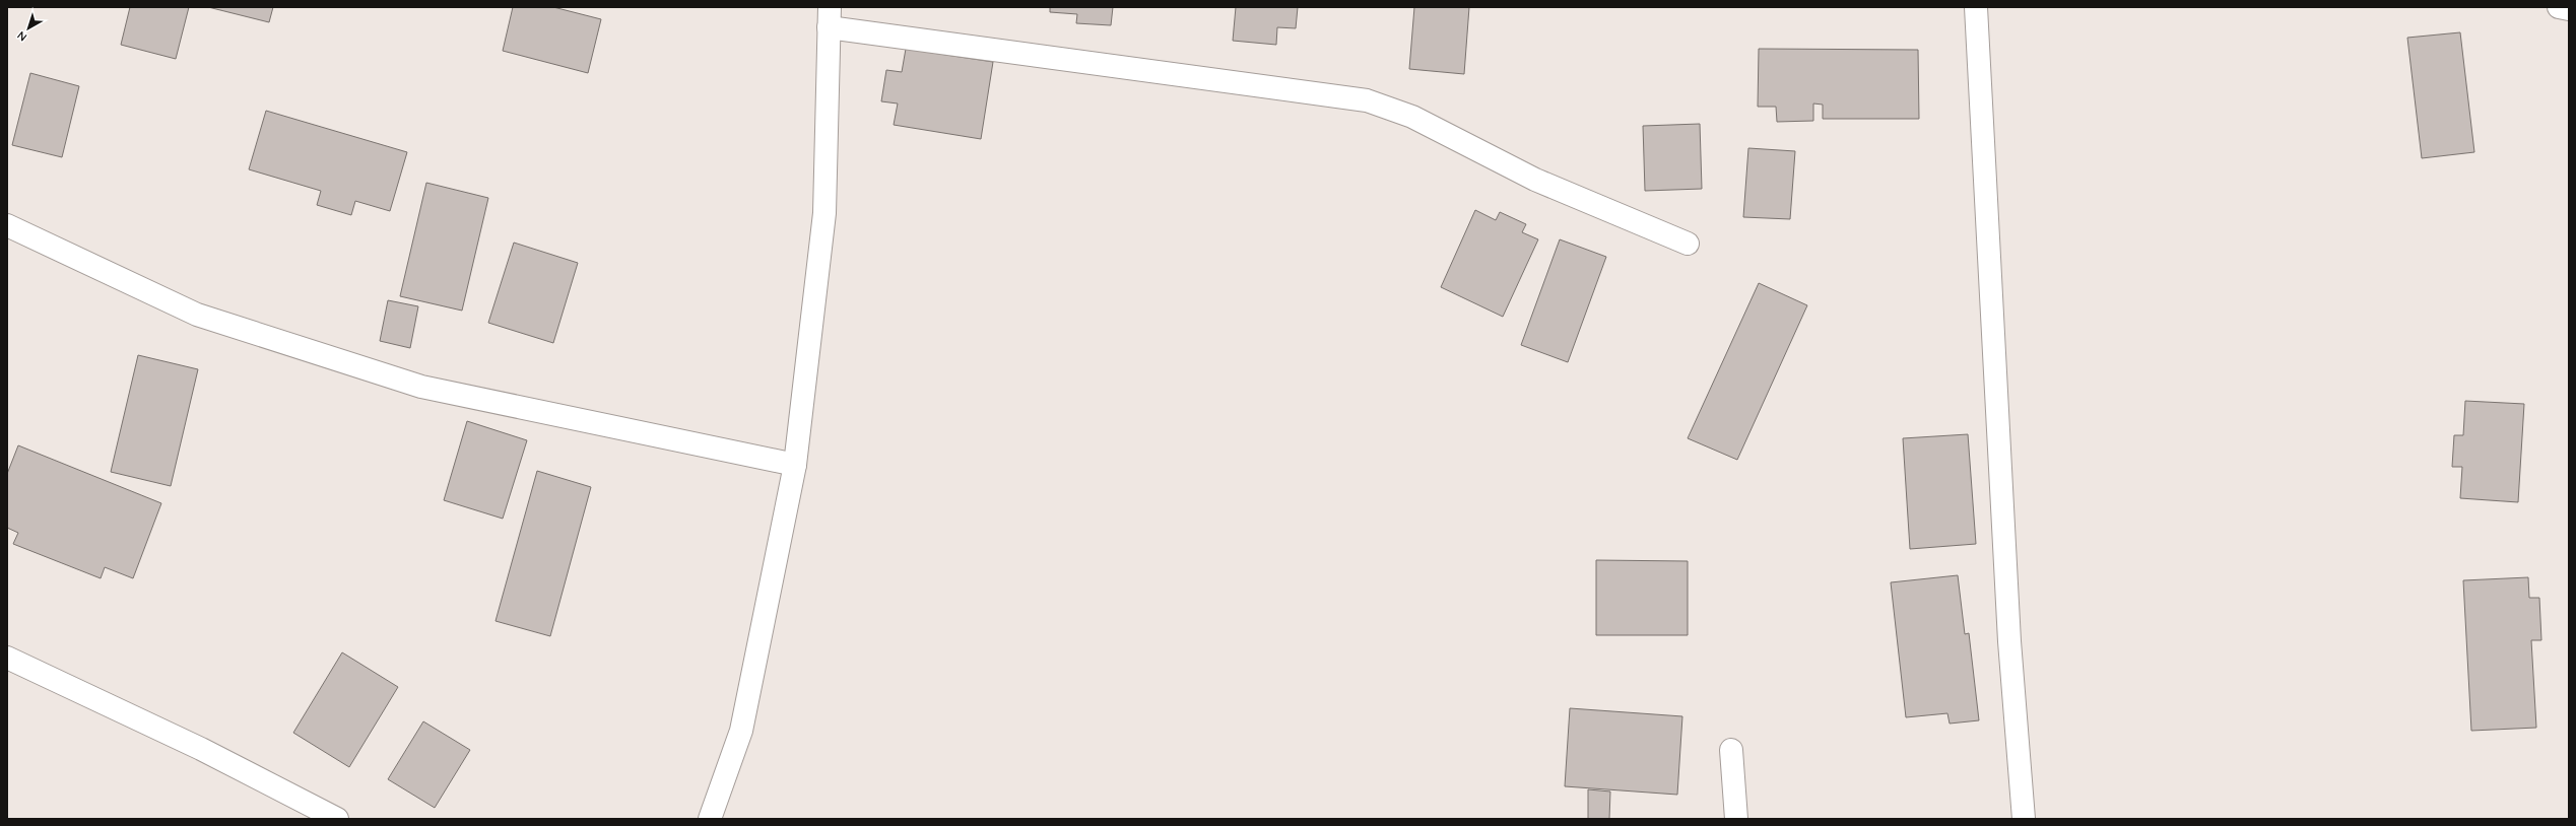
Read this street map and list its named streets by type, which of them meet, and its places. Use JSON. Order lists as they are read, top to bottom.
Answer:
{
  "north": "bottom left"
}
